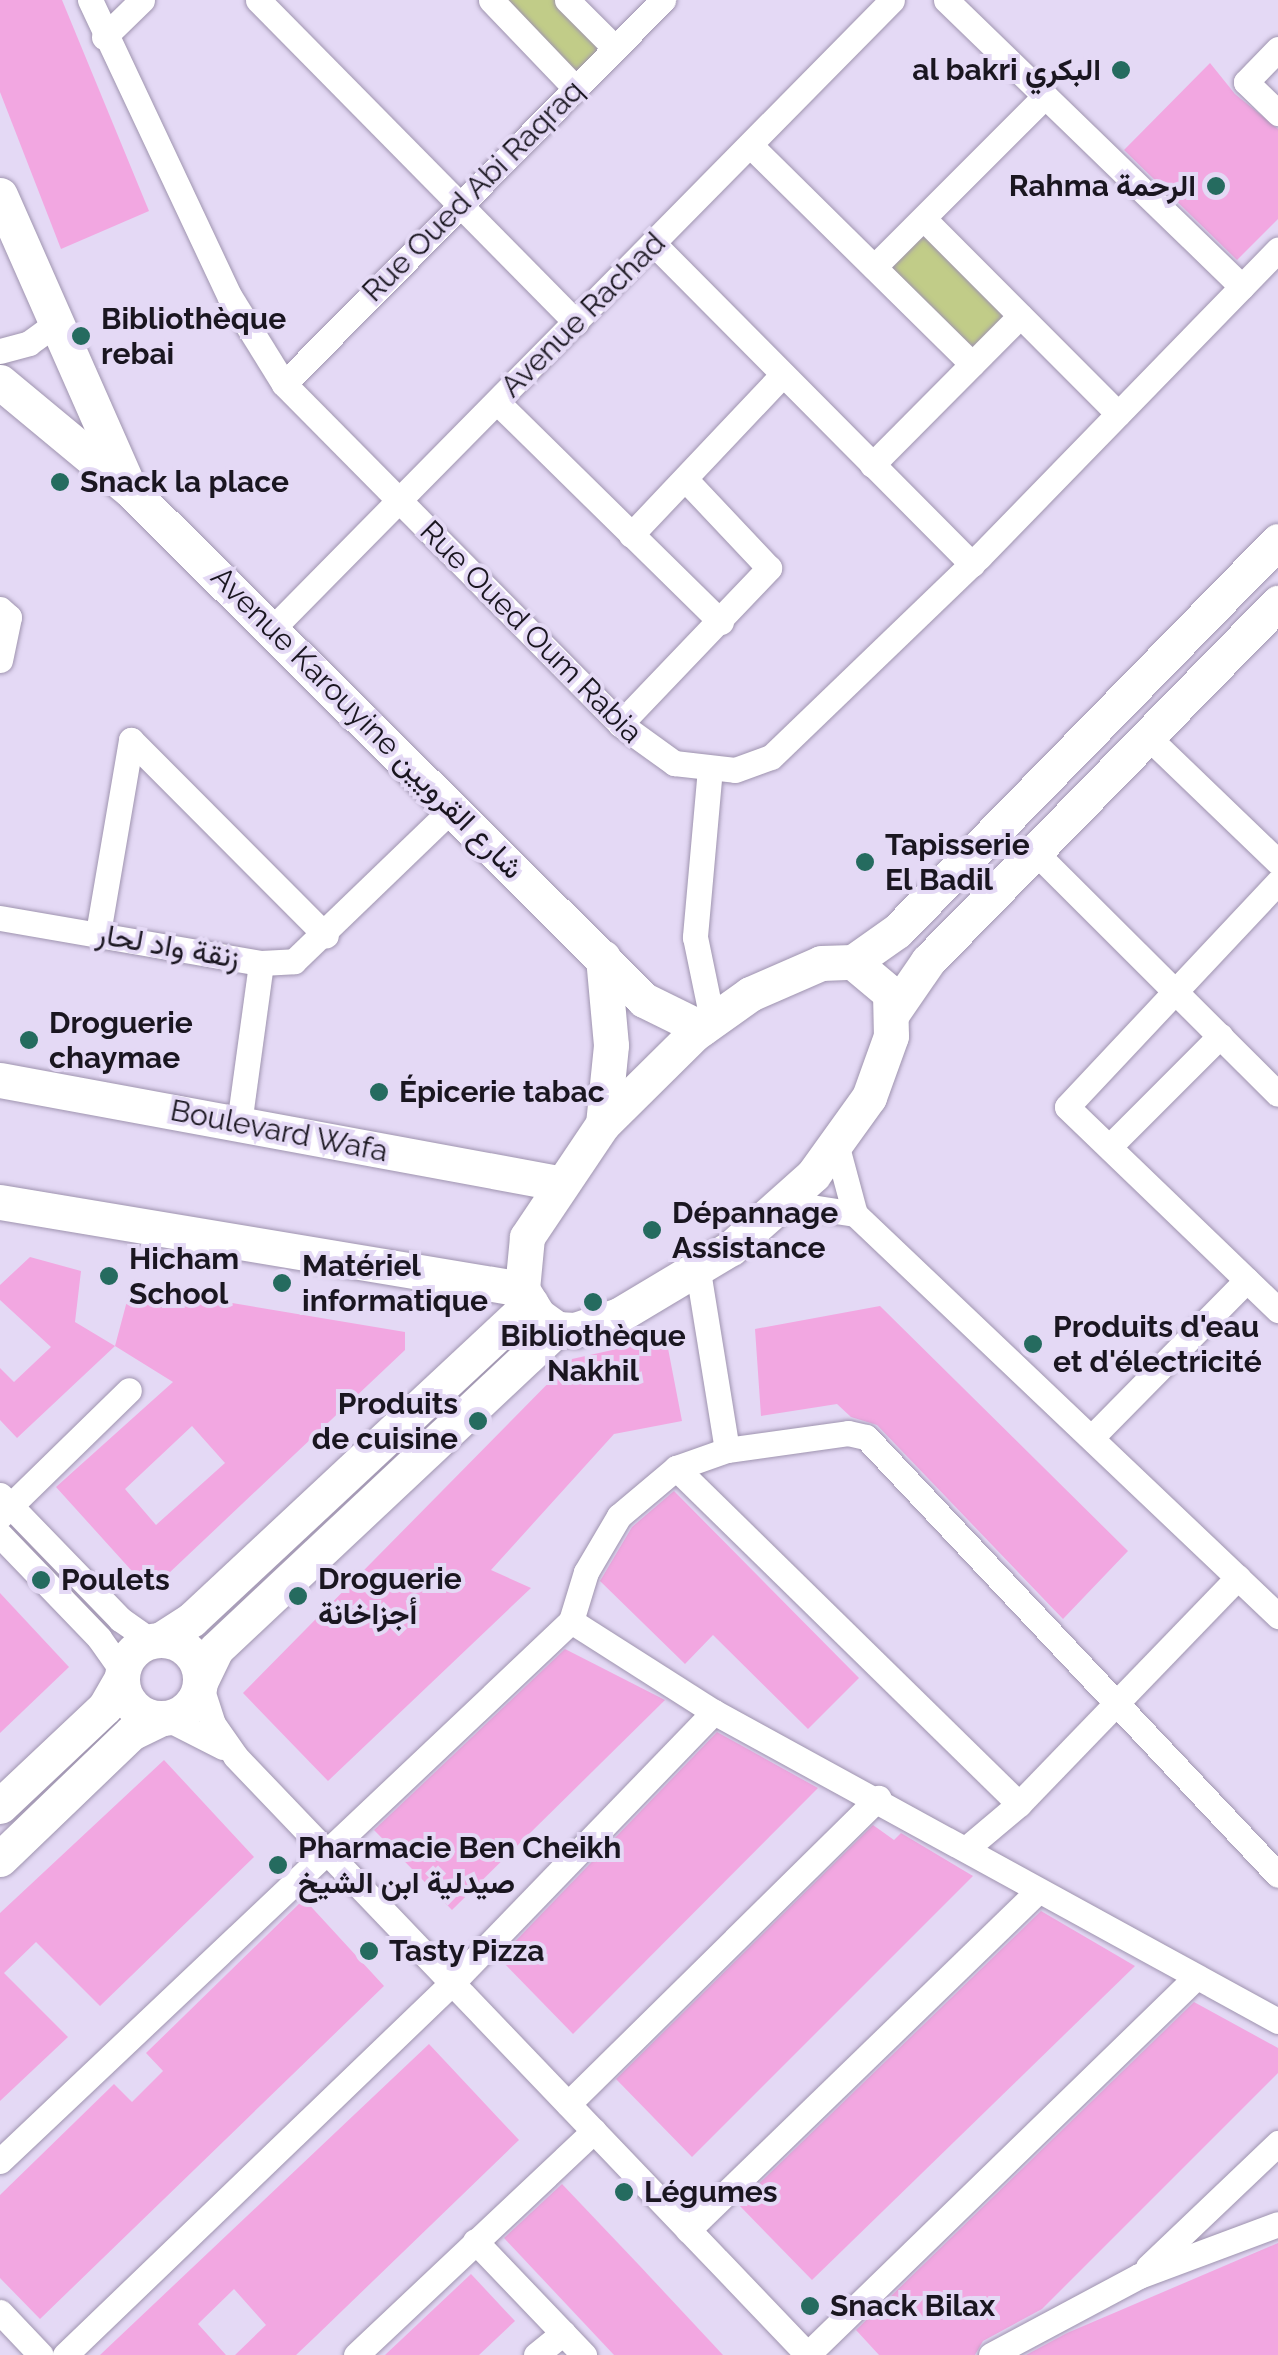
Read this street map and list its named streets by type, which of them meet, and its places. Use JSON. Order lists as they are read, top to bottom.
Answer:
{
  "streets": {
    "street": [
      "Rue Oued Abi Raqraq",
      "Avenue Rachad",
      "Rue Oued Oum Rabia",
      "Avenue Karouyine شارع القرويين",
      "زنقة واد لحار",
      "Boulevard Wafa"
    ]
  },
  "crossings": [
    ["Rue Oued Abi Raqraq", "Rue Oued Oum Rabia"],
    ["Avenue Rachad", "Rue Oued Oum Rabia"],
    ["Avenue Rachad", "Avenue Karouyine شارع القرويين"],
    ["Avenue Karouyine شارع القرويين", "زنقة واد لحار"]
  ],
  "places": [
    "al bakri البكري",
    "Rahma الرحمة",
    "Bibliothèque rebai",
    "Snack la place",
    "Tapisserie El Badil",
    "Droguerie chaymae",
    "Épicerie tabac",
    "Dépannage Assistance",
    "Hicham School",
    "Matériel informatique",
    "Bibliothèque Nakhil",
    "Produits d'eau et d'électricité",
    "Produits de cuisine",
    "Poulets",
    "Droguerie أجزاخانة",
    "Pharmacie Ben Cheikh صيدلية ابن الشيخ",
    "Tasty Pizza",
    "Légumes",
    "Snack Bilax"
  ]
}
